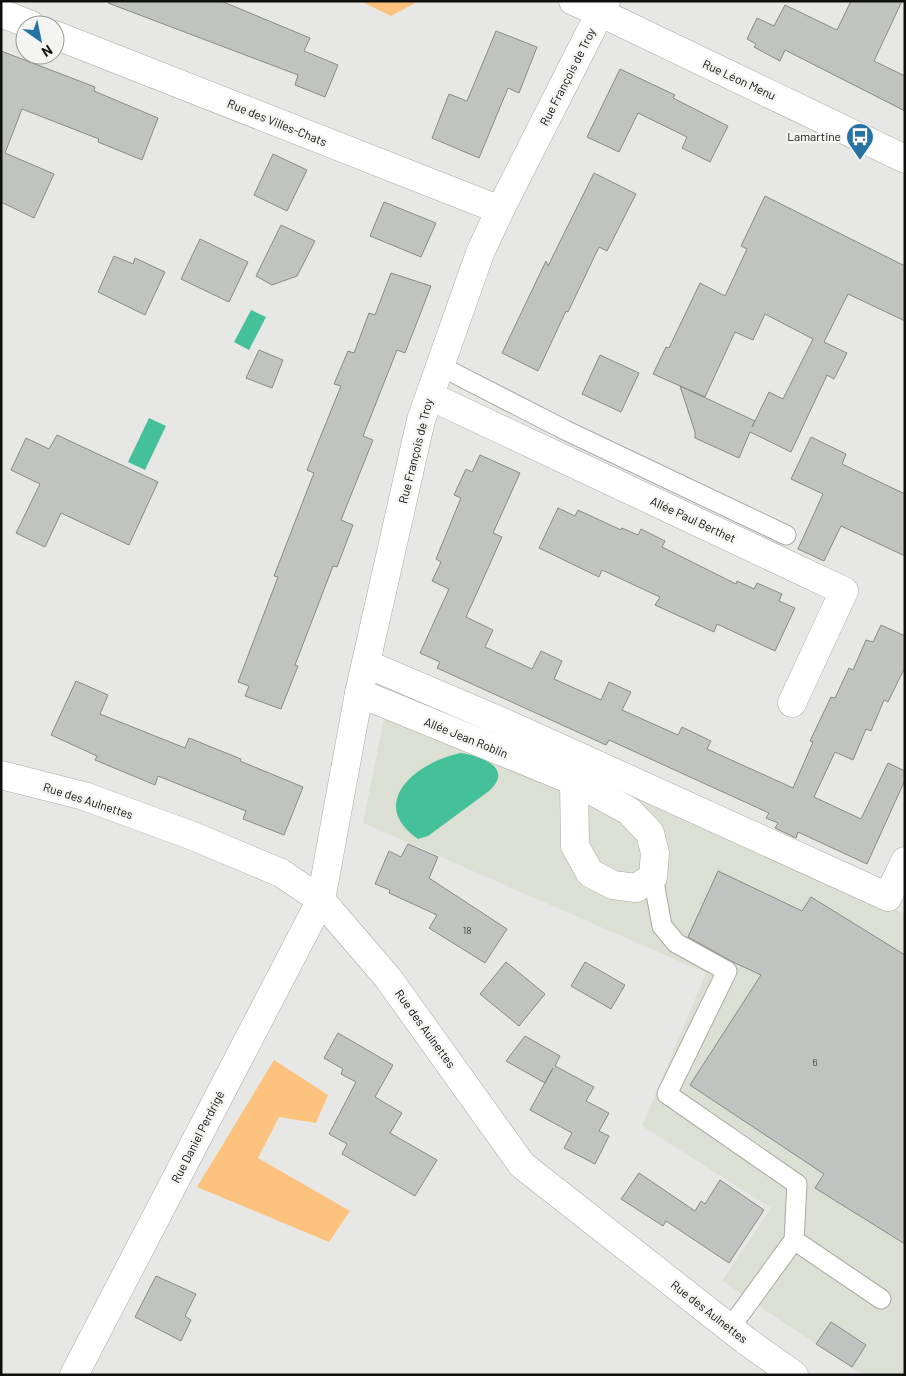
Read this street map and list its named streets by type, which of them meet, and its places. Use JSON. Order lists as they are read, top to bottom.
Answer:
{
  "streets": {
    "street": [
      "Rue François de Troy",
      "Rue Léon Menu",
      "Rue des Villes-Chats",
      "Allée Paul Berthet",
      "Allée Jean Roblin",
      "Rue des Aulnettes",
      "Rue Daniel Perdrigé"
    ]
  },
  "crossings": [
    ["Rue François de Troy", "Rue Léon Menu"],
    ["Rue François de Troy", "Rue des Villes-Chats"],
    ["Rue François de Troy", "Allée Paul Berthet"],
    ["Rue François de Troy", "Allée Jean Roblin"],
    ["Rue François de Troy", "Rue des Aulnettes"],
    ["Rue François de Troy", "Rue Daniel Perdrigé"],
    ["Rue des Aulnettes", "Rue Daniel Perdrigé"]
  ],
  "places": {
    "bus stop": ["Lamartine"]
  },
  "house_numbers": ["18", "6"],
  "north": "bottom right"
}
